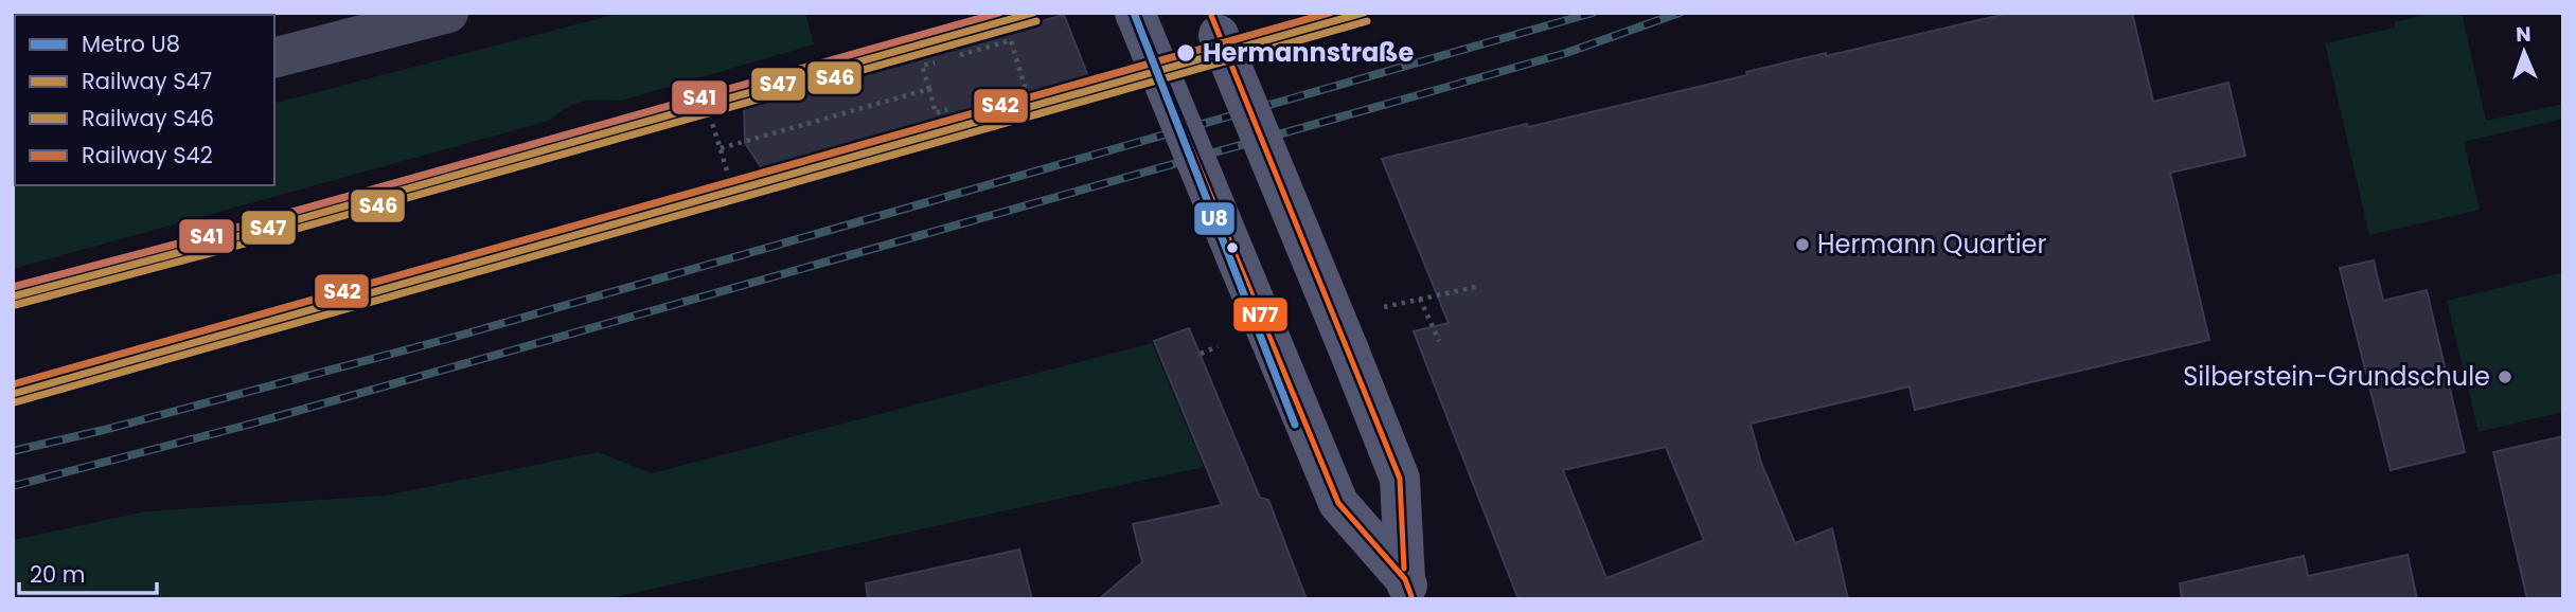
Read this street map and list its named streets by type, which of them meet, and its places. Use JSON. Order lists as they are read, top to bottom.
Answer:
{
  "places": ["Hermannstraße", "Hermann Quartier", "Silberstein-Grundschule"],
  "lines": [
    "metro line U8",
    "rail line S47",
    "rail line S42",
    "transit line S41",
    "transit line N77",
    "rail line S46"
  ],
  "legend": [
    "Metro U8",
    "Railway S47",
    "Railway S46",
    "Railway S42"
  ],
  "scale_bar": "20 m",
  "north": "top"
}
